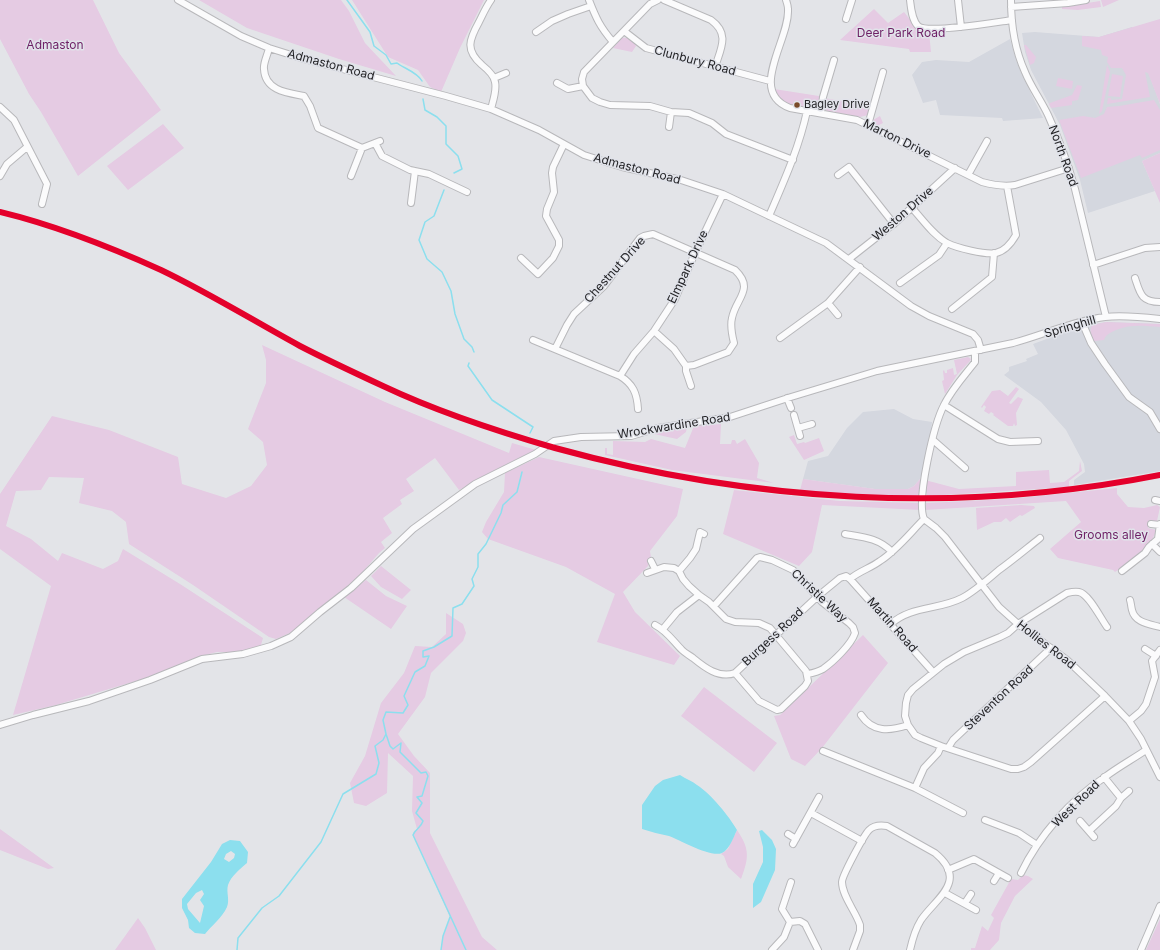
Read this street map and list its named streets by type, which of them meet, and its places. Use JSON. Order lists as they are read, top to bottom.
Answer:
{
  "streets": {
    "street": [
      "Clunbury Road",
      "Admaston Road",
      "Marton Drive",
      "North Road",
      "Weston Drive",
      "Elmpark Drive",
      "Chestnut Drive",
      "Springhill",
      "Wrockwardine Road",
      "Christie Way",
      "Martin Road",
      "Burgess Road",
      "Hollies Road",
      "Steventon Road",
      "West Road"
    ]
  },
  "crossings": [
    ["Clunbury Road", "Marton Drive"],
    ["Admaston Road", "Weston Drive"],
    ["Admaston Road", "Elmpark Drive"],
    ["Admaston Road", "Springhill"],
    ["Admaston Road", "Wrockwardine Road"],
    ["Marton Drive", "North Road"],
    ["Marton Drive", "Weston Drive"],
    ["North Road", "Springhill"],
    ["Elmpark Drive", "Chestnut Drive"],
    ["Springhill", "Wrockwardine Road"],
    ["Christie Way", "Burgess Road"],
    ["Martin Road", "Burgess Road"],
    ["Hollies Road", "Steventon Road"],
    ["Hollies Road", "West Road"]
  ],
  "parks": ["Deer Park Road", "Admaston", "Grooms alley"],
  "places": ["Bagley Drive"]
}
